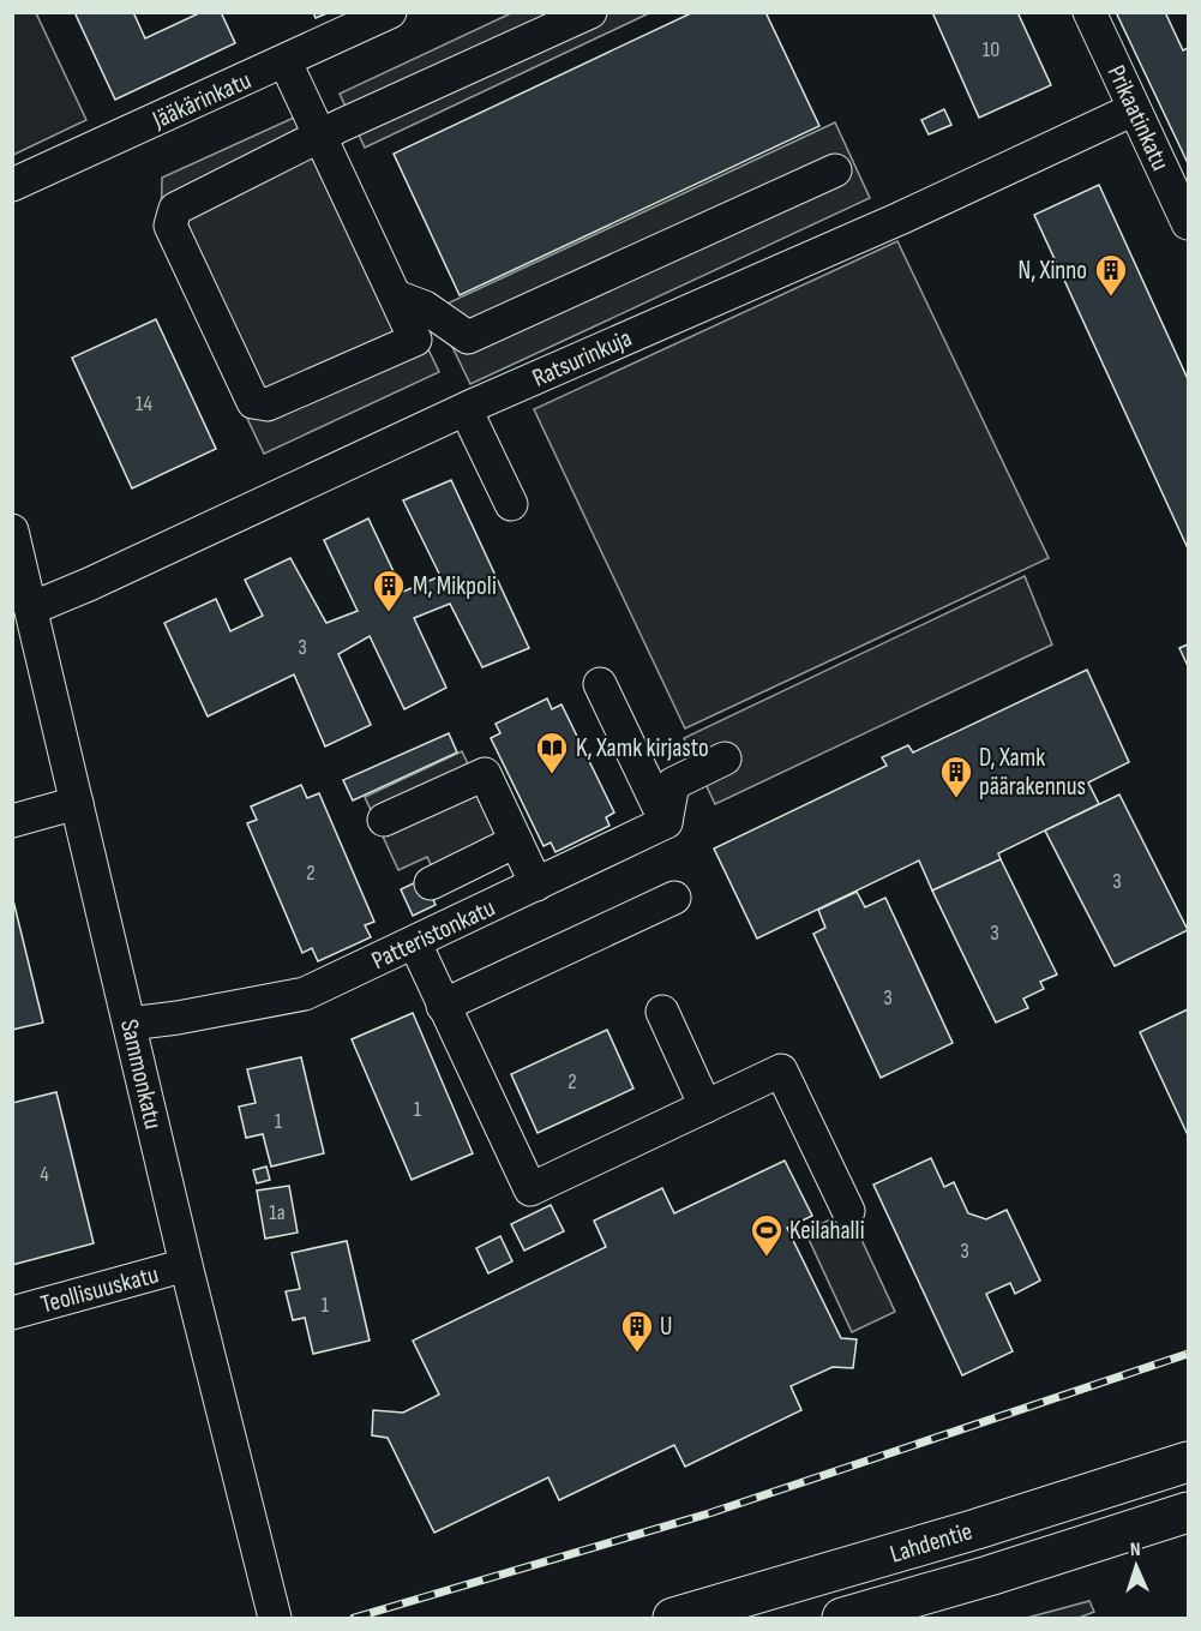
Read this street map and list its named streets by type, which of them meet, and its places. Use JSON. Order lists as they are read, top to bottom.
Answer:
{
  "streets": {
    "highway": ["Lahdentie"],
    "street": [
      "Jääkärinkatu",
      "Prikaatinkatu",
      "Ratsurinkuja",
      "Patteristonkatu",
      "Sammonkatu",
      "Teollisuuskatu"
    ]
  },
  "crossings": [
    ["Prikaatinkatu", "Ratsurinkuja"],
    ["Ratsurinkuja", "Sammonkatu"],
    ["Patteristonkatu", "Sammonkatu"],
    ["Sammonkatu", "Teollisuuskatu"]
  ],
  "places": {
    "building": [
      "N, Xinno",
      "M, Mikpoli",
      "D, Xamk päärakennus",
      "U"
    ],
    "library": ["K, Xamk kirjasto"],
    "sports": ["Keilahalli"]
  },
  "house_numbers": [
    "10",
    "14",
    "3",
    "2",
    "3",
    "3",
    "3",
    "2",
    "1",
    "1",
    "4",
    "1a",
    "3",
    "1"
  ],
  "north": "top"
}
